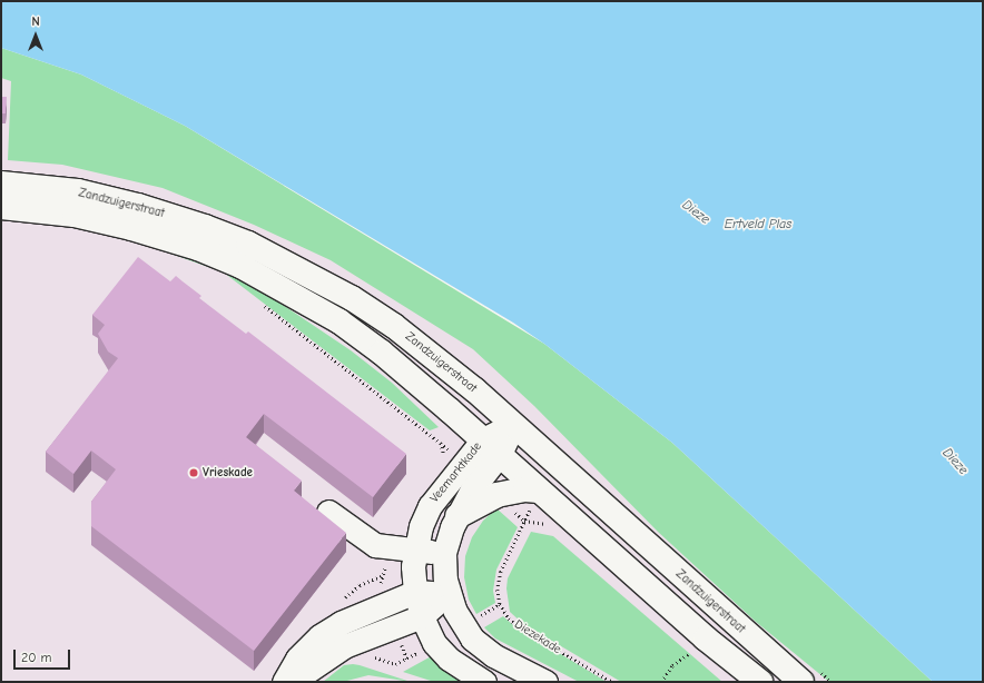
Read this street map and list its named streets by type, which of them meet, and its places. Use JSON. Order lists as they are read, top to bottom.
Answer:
{
  "streets": {
    "main road": ["Zandzuigerstraat"],
    "street": ["Veemarktkade"],
    "path": ["Diezekade"]
  },
  "crossings": [
    ["Zandzuigerstraat", "Veemarktkade"]
  ],
  "water": ["Dieze", "Ertveld Plas"],
  "places": ["Vrieskade"],
  "scale_bar": "20 m",
  "north": "top"
}
